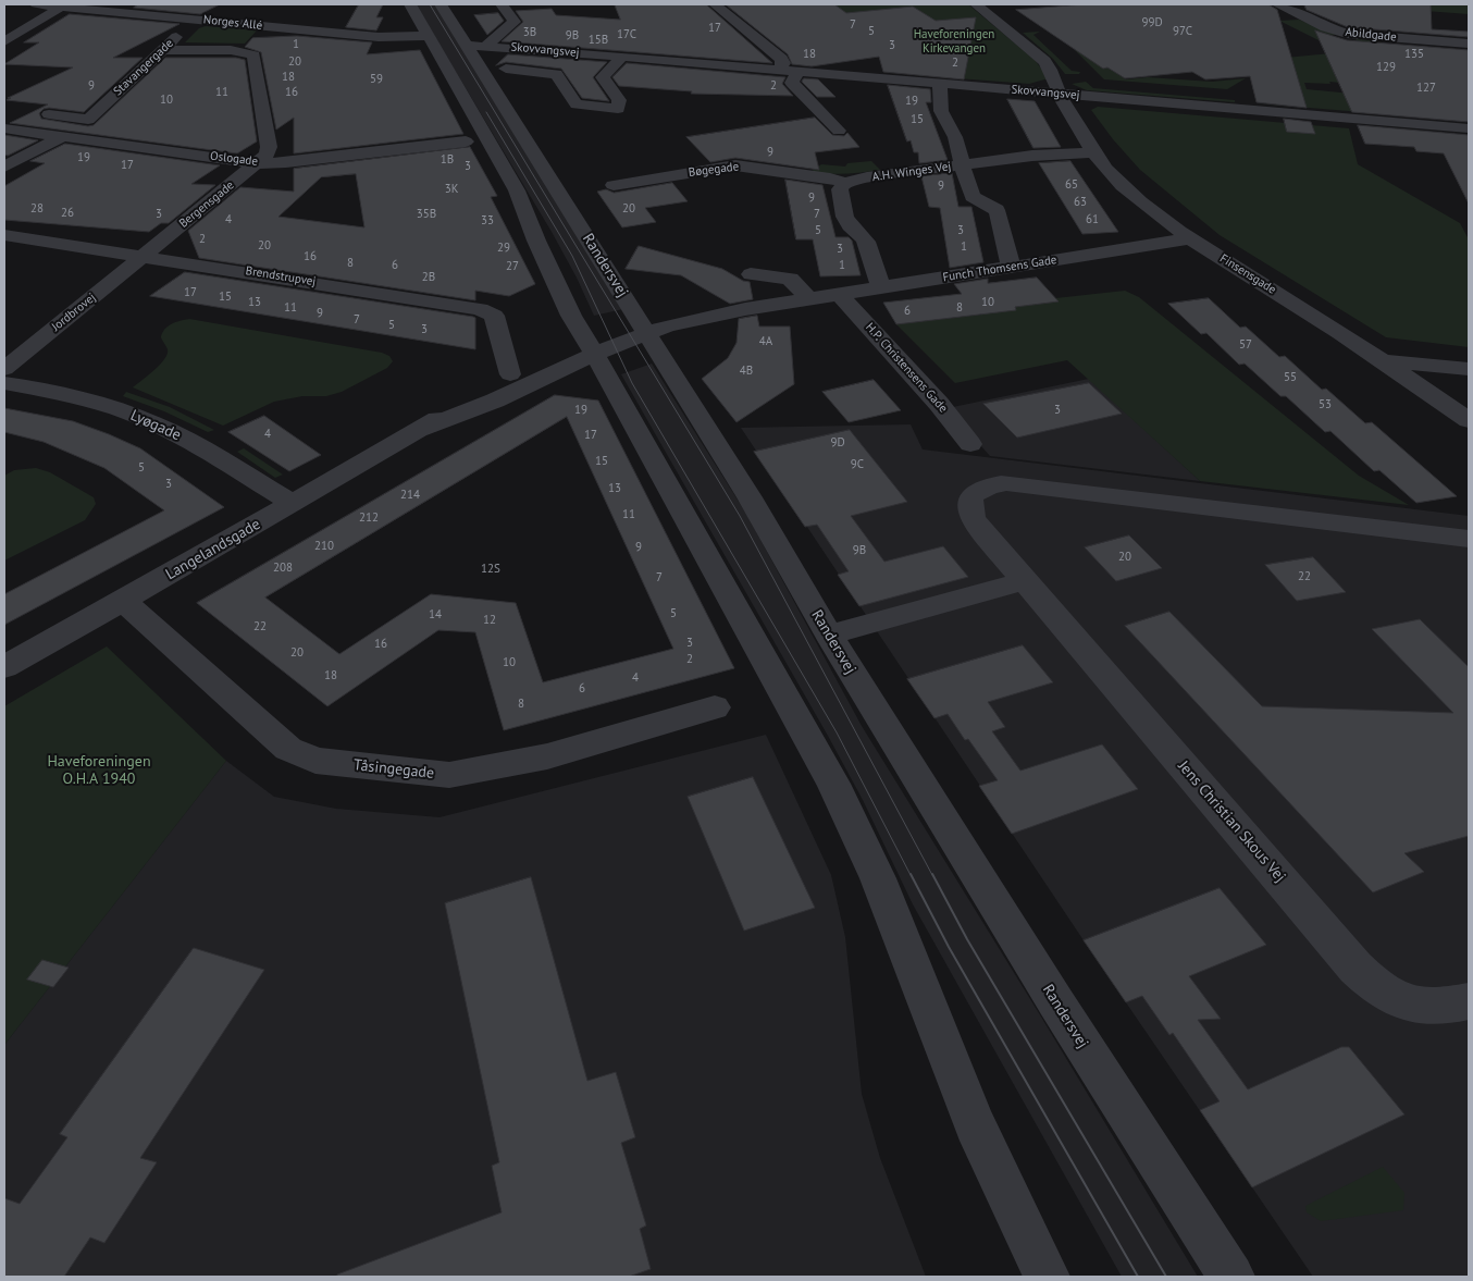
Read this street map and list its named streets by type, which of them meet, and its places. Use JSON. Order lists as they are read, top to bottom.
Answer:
{
  "streets": {
    "street": [
      "Norges Allé",
      "Abildgade",
      "Skovvangsvej",
      "Stavangergade",
      "Oslogade",
      "Bøgegade",
      "A.H. Winges Vej",
      "Bergensgade",
      "Randersvej",
      "Funch Thomsens Gade",
      "Finsensgade",
      "Brendstrupvej",
      "Jordbrovej",
      "H.P. Christensens Gade",
      "Lyøgade",
      "Langelandsgade",
      "Tåsingegade",
      "Jens Christian Skous Vej"
    ]
  },
  "crossings": [
    ["Norges Allé", "Stavangergade"],
    ["Skovvangsvej", "Randersvej"],
    ["Skovvangsvej", "Finsensgade"],
    ["Oslogade", "Bergensgade"],
    ["Bøgegade", "A.H. Winges Vej"],
    ["A.H. Winges Vej", "Finsensgade"],
    ["Bergensgade", "Brendstrupvej"],
    ["Bergensgade", "Jordbrovej"],
    ["Randersvej", "Funch Thomsens Gade"],
    ["Funch Thomsens Gade", "Finsensgade"],
    ["Funch Thomsens Gade", "H.P. Christensens Gade"],
    ["Funch Thomsens Gade", "Langelandsgade"],
    ["Brendstrupvej", "Jordbrovej"],
    ["Brendstrupvej", "Langelandsgade"],
    ["Lyøgade", "Langelandsgade"],
    ["Langelandsgade", "Tåsingegade"]
  ],
  "parks": ["Haveforeningen Kirkevangen", "Haveforeningen O.H.A 1940"],
  "house_numbers": [
    "99D",
    "7",
    "17",
    "5",
    "97C",
    "3B",
    "17C",
    "9B",
    "15B",
    "1",
    "3",
    "18",
    "135",
    "20",
    "2",
    "129",
    "18",
    "59",
    "9",
    "2",
    "127",
    "11",
    "16",
    "10",
    "19",
    "15",
    "9",
    "19",
    "1B",
    "17",
    "3",
    "65",
    "9",
    "3K",
    "9",
    "63",
    "28",
    "20",
    "26",
    "3",
    "35B",
    "7",
    "4",
    "61",
    "33",
    "5",
    "3",
    "2",
    "20",
    "1",
    "29",
    "3",
    "16",
    "8",
    "6",
    "1",
    "27",
    "2B",
    "17",
    "15",
    "13",
    "10",
    "11",
    "8",
    "6",
    "9",
    "7",
    "5",
    "3",
    "4A",
    "57",
    "4B",
    "55",
    "53",
    "19",
    "3",
    "4",
    "17",
    "9D",
    "15",
    "9C",
    "5",
    "3",
    "13",
    "214",
    "11",
    "212",
    "210",
    "9",
    "9B",
    "20",
    "208",
    "12S",
    "22",
    "7",
    "5",
    "14",
    "12",
    "22",
    "3",
    "16",
    "20",
    "2",
    "10",
    "18",
    "4",
    "6",
    "8"
  ]
}
